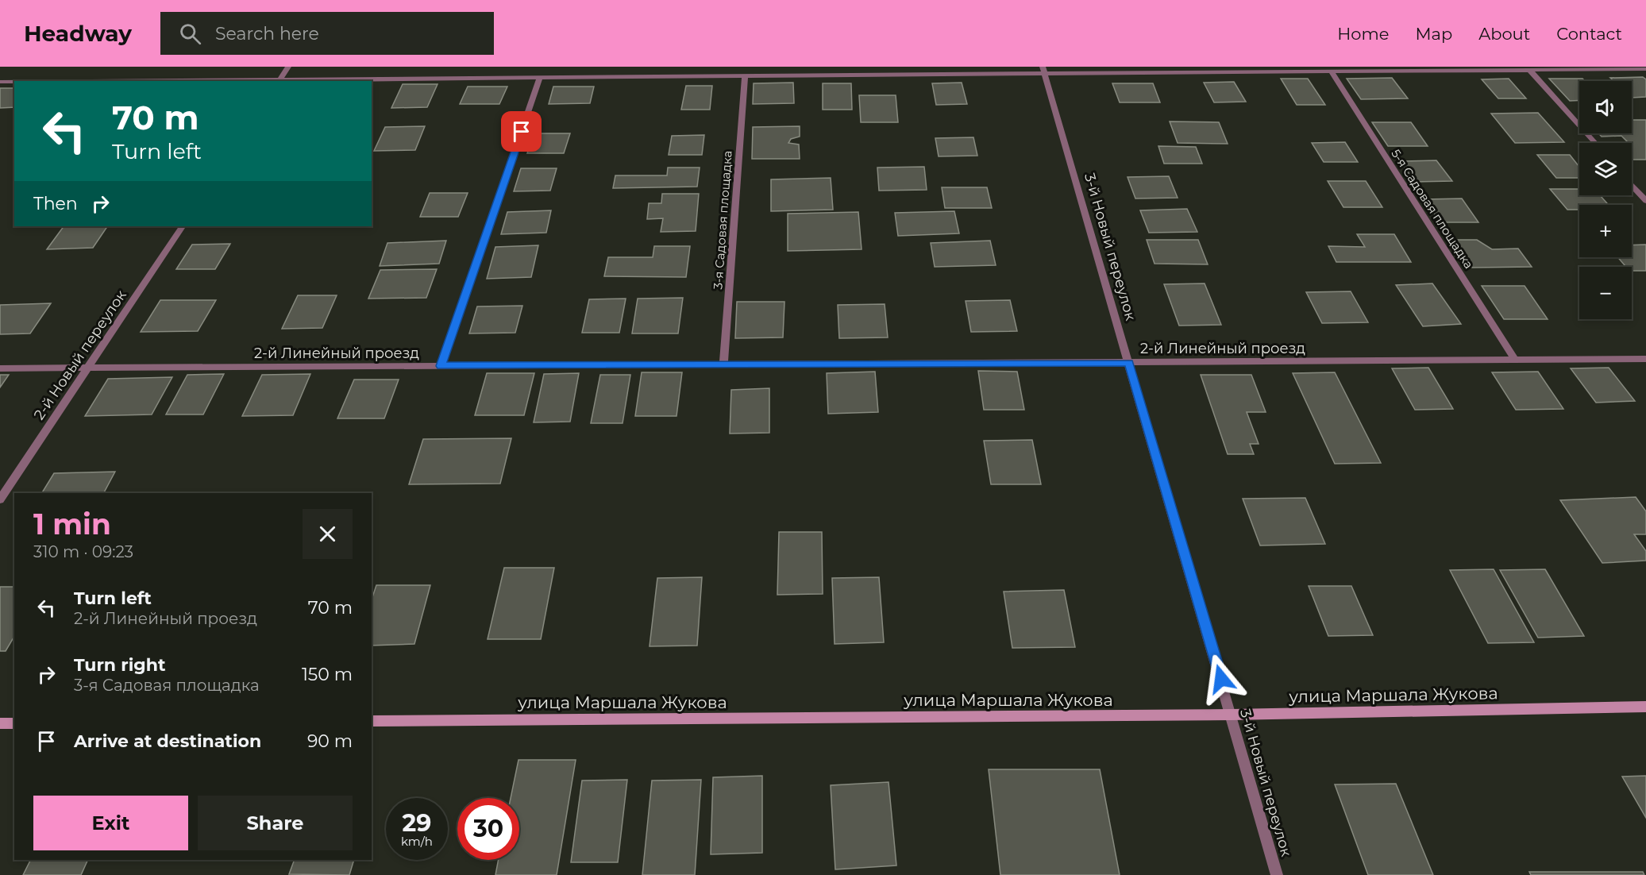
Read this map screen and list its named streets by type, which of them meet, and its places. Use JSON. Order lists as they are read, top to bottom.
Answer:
{
  "streets": {
    "main road": ["улица Маршала Жукова"],
    "street": [
      "5-я Садовая площадка",
      "3-я Садовая площадка",
      "3-й Новый переулок",
      "2-й Линейный проезд",
      "2-й Новый переулок"
    ]
  },
  "crossings": [
    ["5-я Садовая площадка", "2-й Линейный проезд"],
    ["3-я Садовая площадка", "2-й Линейный проезд"],
    ["3-й Новый переулок", "2-й Линейный проезд"],
    ["3-й Новый переулок", "улица Маршала Жукова"],
    ["2-й Линейный проезд", "2-й Новый переулок"]
  ],
  "page": {
    "header": "Headway",
    "search": "Search here",
    "nav": [
      "Home",
      "Map",
      "About",
      "Contact"
    ],
    "map_buttons": ["+", "−"],
    "turn": ["70 m", "Turn left"],
    "then": "Then",
    "heading": ["1 min", "310 m · 09:23"],
    "list": [
      {
        "name": "Turn left",
        "note": "2-й Линейный проезд",
        "value": "70 m"
      },
      {
        "name": "Turn right",
        "note": "3-я Садовая площадка",
        "value": "150 m"
      },
      {
        "name": "Arrive at destination",
        "value": "90 m"
      }
    ],
    "buttons": ["Exit", "Share"],
    "speed": "29 km/h",
    "limit": "30"
  }
}
